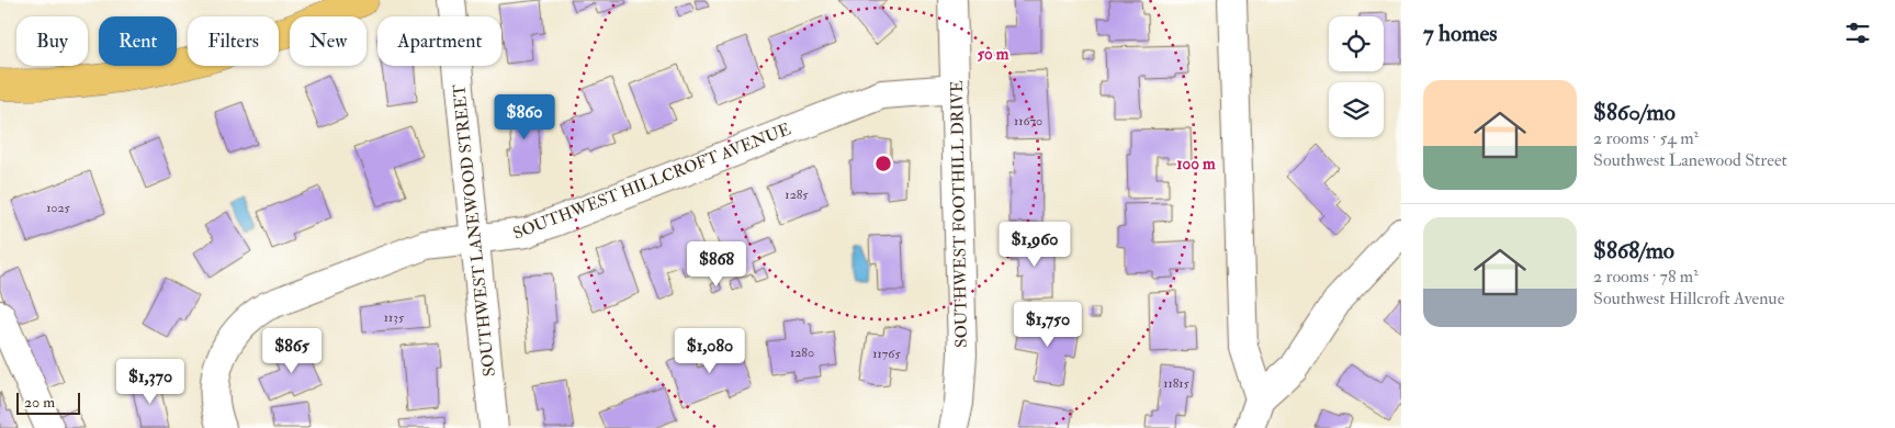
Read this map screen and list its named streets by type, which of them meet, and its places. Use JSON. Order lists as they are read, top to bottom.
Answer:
{
  "streets": {
    "street": ["SOUTHWEST HILLCROFT AVENUE", "SOUTHWEST FOOTHILL DRIVE", "SOUTHWEST LANEWOOD STREET"]
  },
  "crossings": [
    ["SOUTHWEST HILLCROFT AVENUE", "SOUTHWEST FOOTHILL DRIVE"],
    ["SOUTHWEST HILLCROFT AVENUE", "SOUTHWEST LANEWOOD STREET"]
  ],
  "house_numbers": [
    "11670",
    "1285",
    "1025",
    "1135",
    "1280",
    "11765",
    "11815"
  ],
  "scale_bar": "20 m",
  "page": {
    "heading": "7 homes",
    "chip": [
      "Buy",
      "Rent",
      "Filters",
      "New",
      "Apartment"
    ],
    "list": [
      {
        "name": "$860/mo",
        "note": "2 rooms · 54 m² · Southwest Lanewood Street"
      },
      {
        "name": "$868/mo",
        "note": "2 rooms · 78 m² · Southwest Hillcroft Avenue"
      }
    ],
    "price": [
      "$860",
      "$1,960",
      "$868",
      "$1,750",
      "$865",
      "$1,080",
      "$1,370"
    ],
    "scale": "20 m"
  },
  "rings": ["50 m", "100 m"]
}
